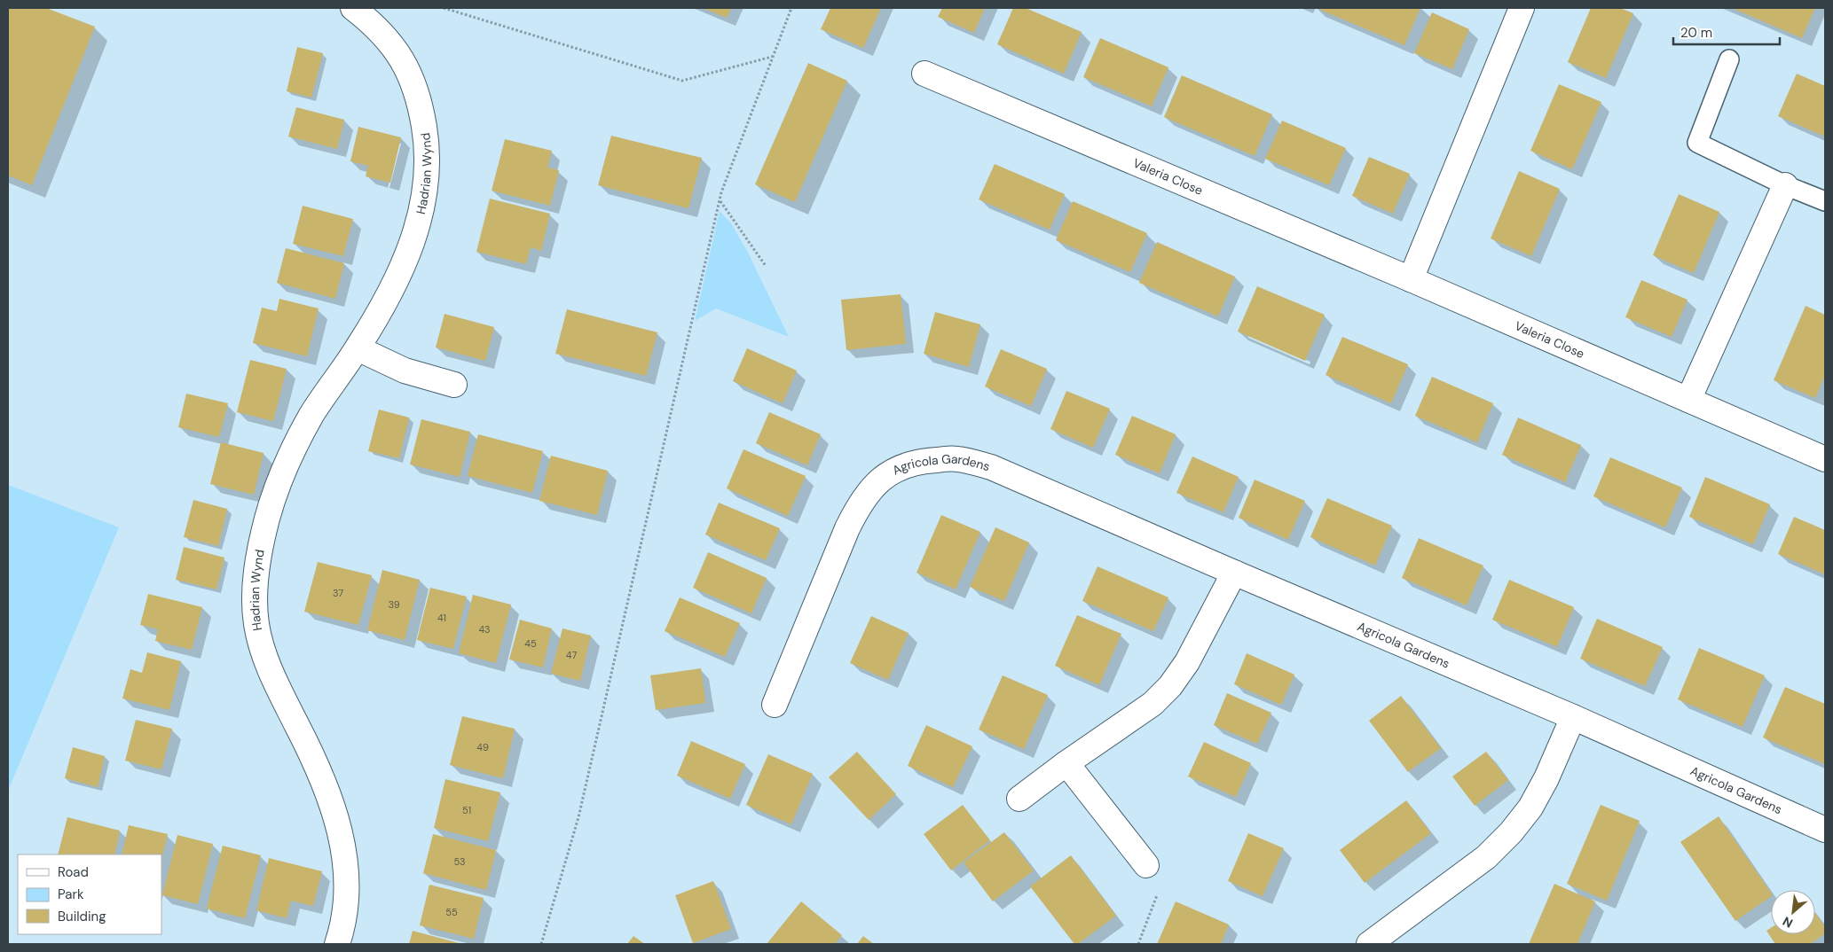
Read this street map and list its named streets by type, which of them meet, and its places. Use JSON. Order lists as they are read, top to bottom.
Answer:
{
  "streets": {
    "street": ["Hadrian Wynd", "Valeria Close", "Agricola Gardens"]
  },
  "house_numbers": [
    "37",
    "39",
    "41",
    "43",
    "45",
    "47",
    "49",
    "51",
    "53",
    "55"
  ],
  "legend": ["Road", "Park", "Building"],
  "scale_bar": "20 m",
  "north": "bottom left"
}
